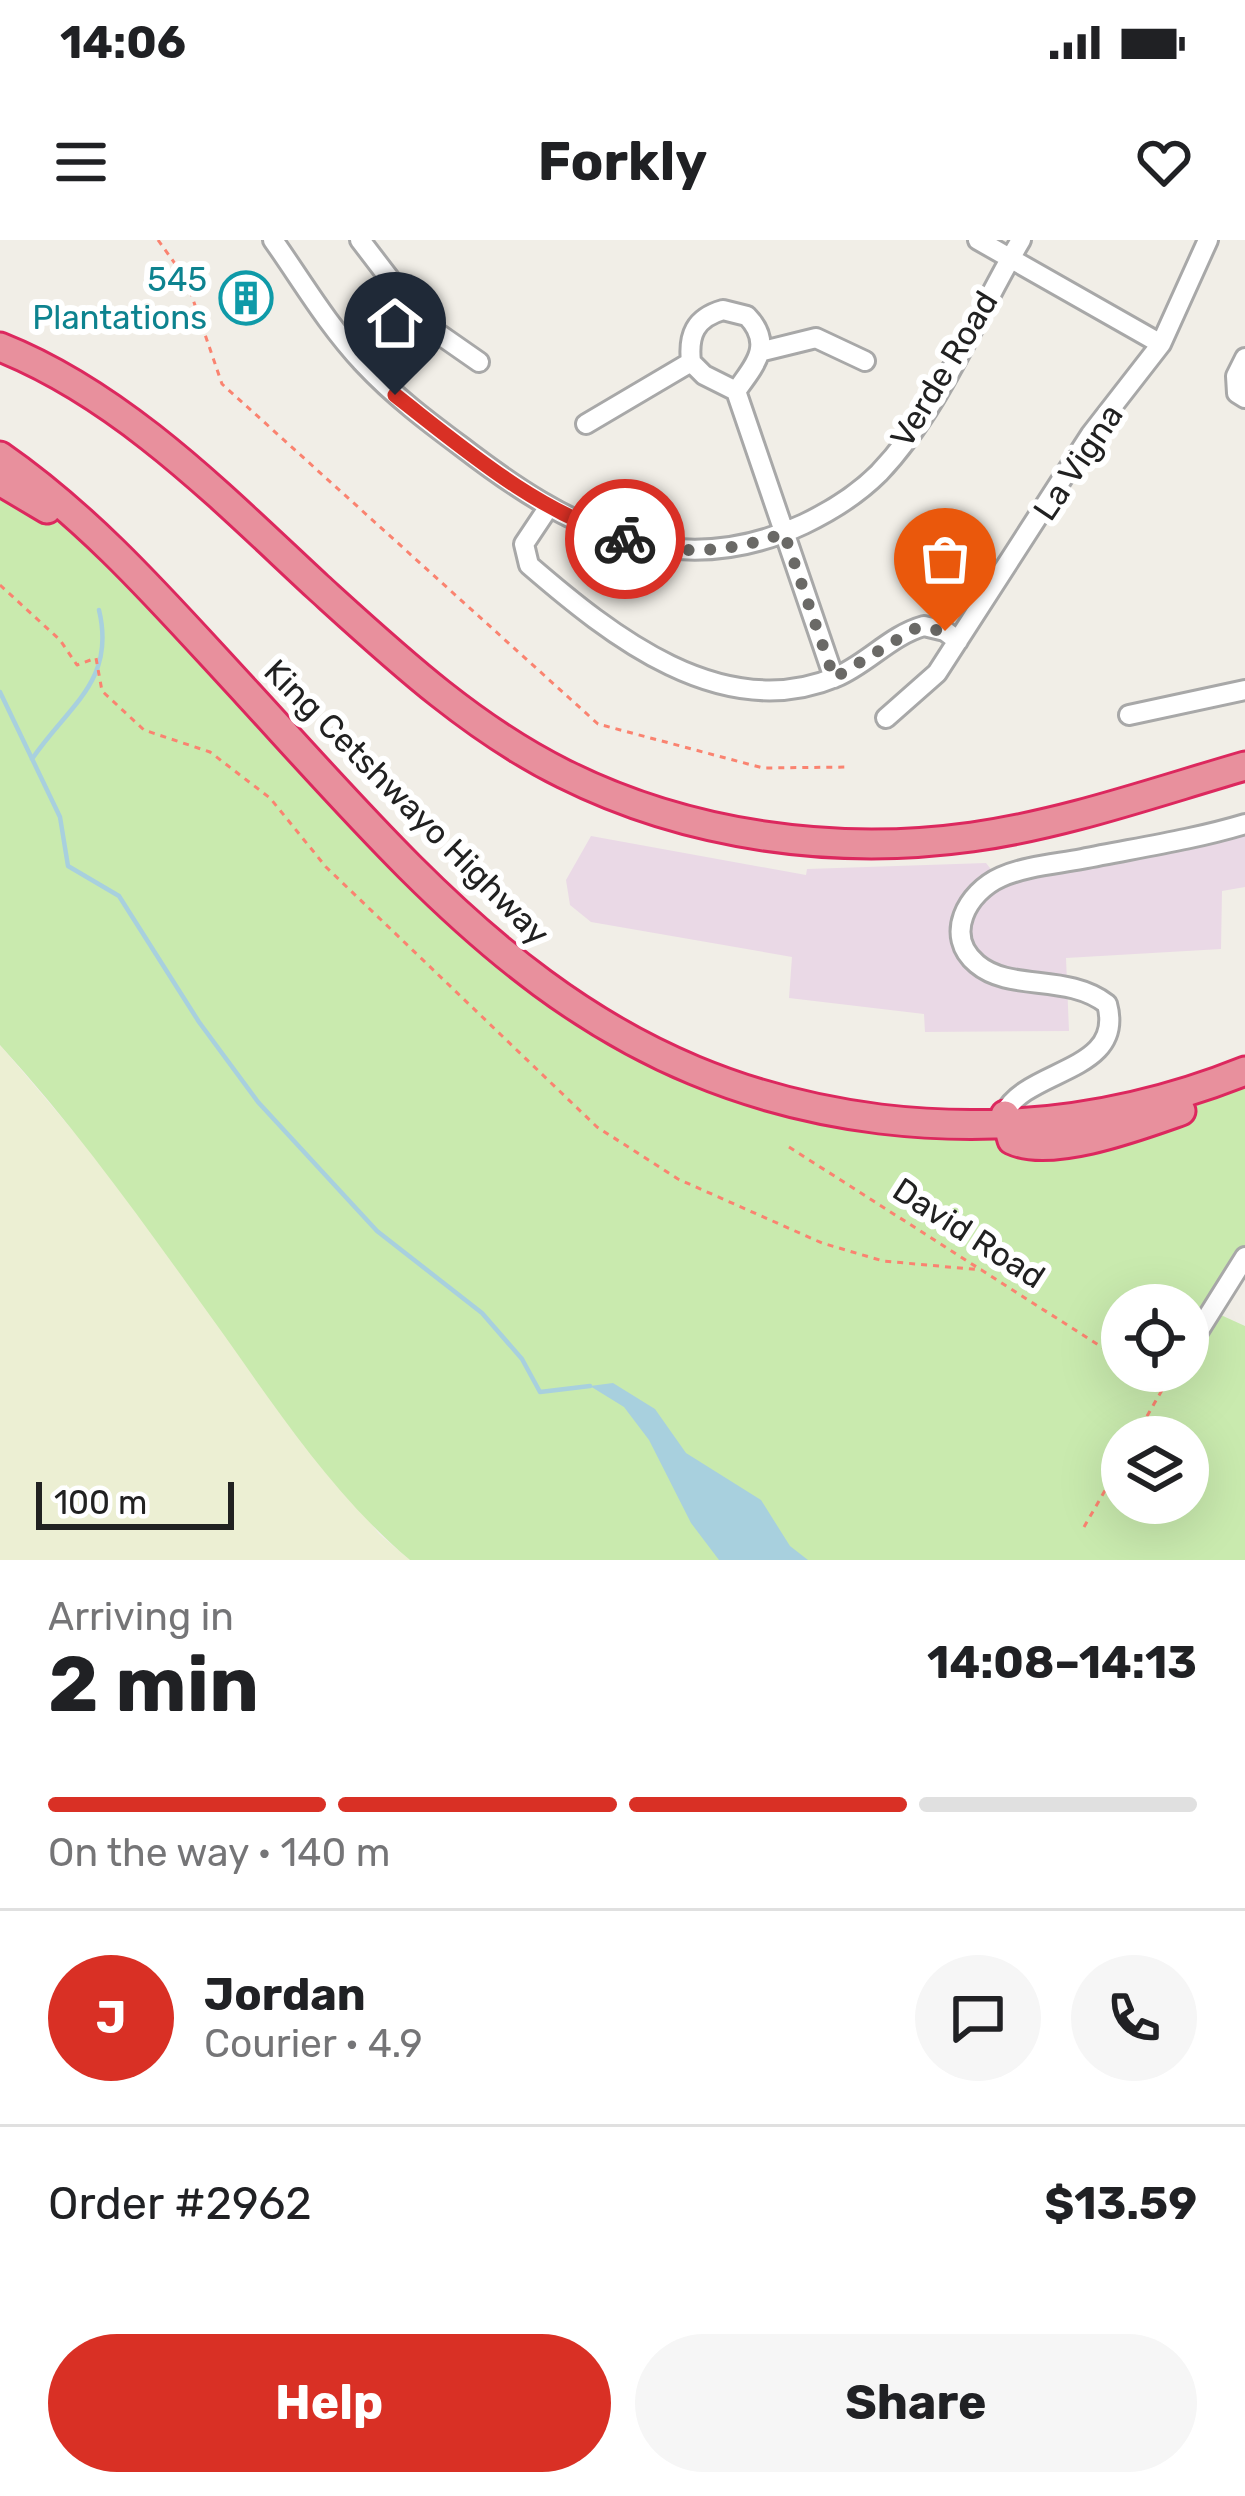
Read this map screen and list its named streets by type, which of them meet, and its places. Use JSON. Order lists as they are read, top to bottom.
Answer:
{
  "streets": {
    "highway": ["King Cetshwayo Highway"],
    "street": ["Verde Road", "La Vigna"],
    "path": ["David Road"]
  },
  "places": {
    "building": ["545 Plantations"]
  },
  "scale_bar": "100 m",
  "page": {
    "status": "14:06",
    "header": "Forkly",
    "scale": "100 m",
    "heading": ["2 min", "Arriving in", "14:08–14:13"],
    "panel": [
      "Jordan",
      "Courier · 4.9",
      "Order #2962",
      "$13.59"
    ],
    "bar": "On the way · 140 m",
    "round": "J",
    "buttons": ["Help", "Share"]
  }
}
